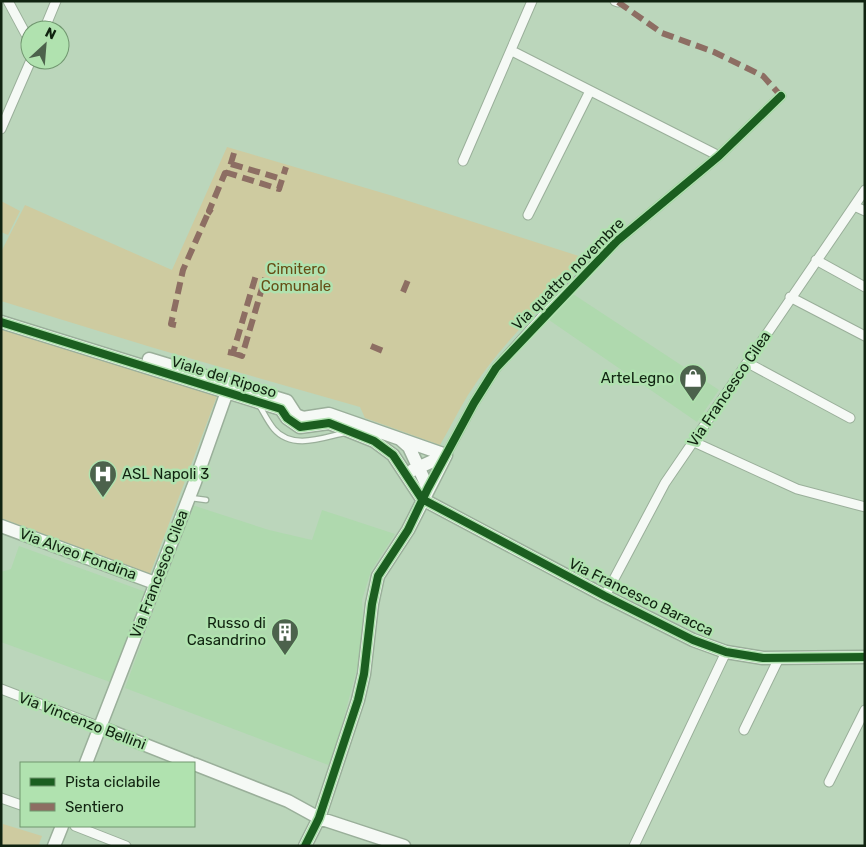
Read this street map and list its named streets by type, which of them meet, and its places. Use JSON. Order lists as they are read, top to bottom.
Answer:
{
  "streets": {
    "street": [
      "Via quattro novembre",
      "Viale del Riposo",
      "Via Francesco Cilea",
      "Via Alveo Fondina",
      "Via Francesco Baracca",
      "Via Vincenzo Bellini"
    ]
  },
  "crossings": [
    ["Via quattro novembre", "Viale del Riposo"],
    ["Viale del Riposo", "Via Francesco Cilea"],
    ["Viale del Riposo", "Via Francesco Baracca"],
    ["Via Francesco Cilea", "Via Alveo Fondina"],
    ["Via Francesco Cilea", "Via Francesco Baracca"],
    ["Via Francesco Cilea", "Via Vincenzo Bellini"]
  ],
  "parks": ["Cimitero Comunale"],
  "places": {
    "shop": ["ArteLegno"],
    "hospital": ["ASL Napoli 3"],
    "building": ["Russo di Casandrino"]
  },
  "legend": ["Pista ciclabile", "Sentiero"],
  "north": "top right"
}
